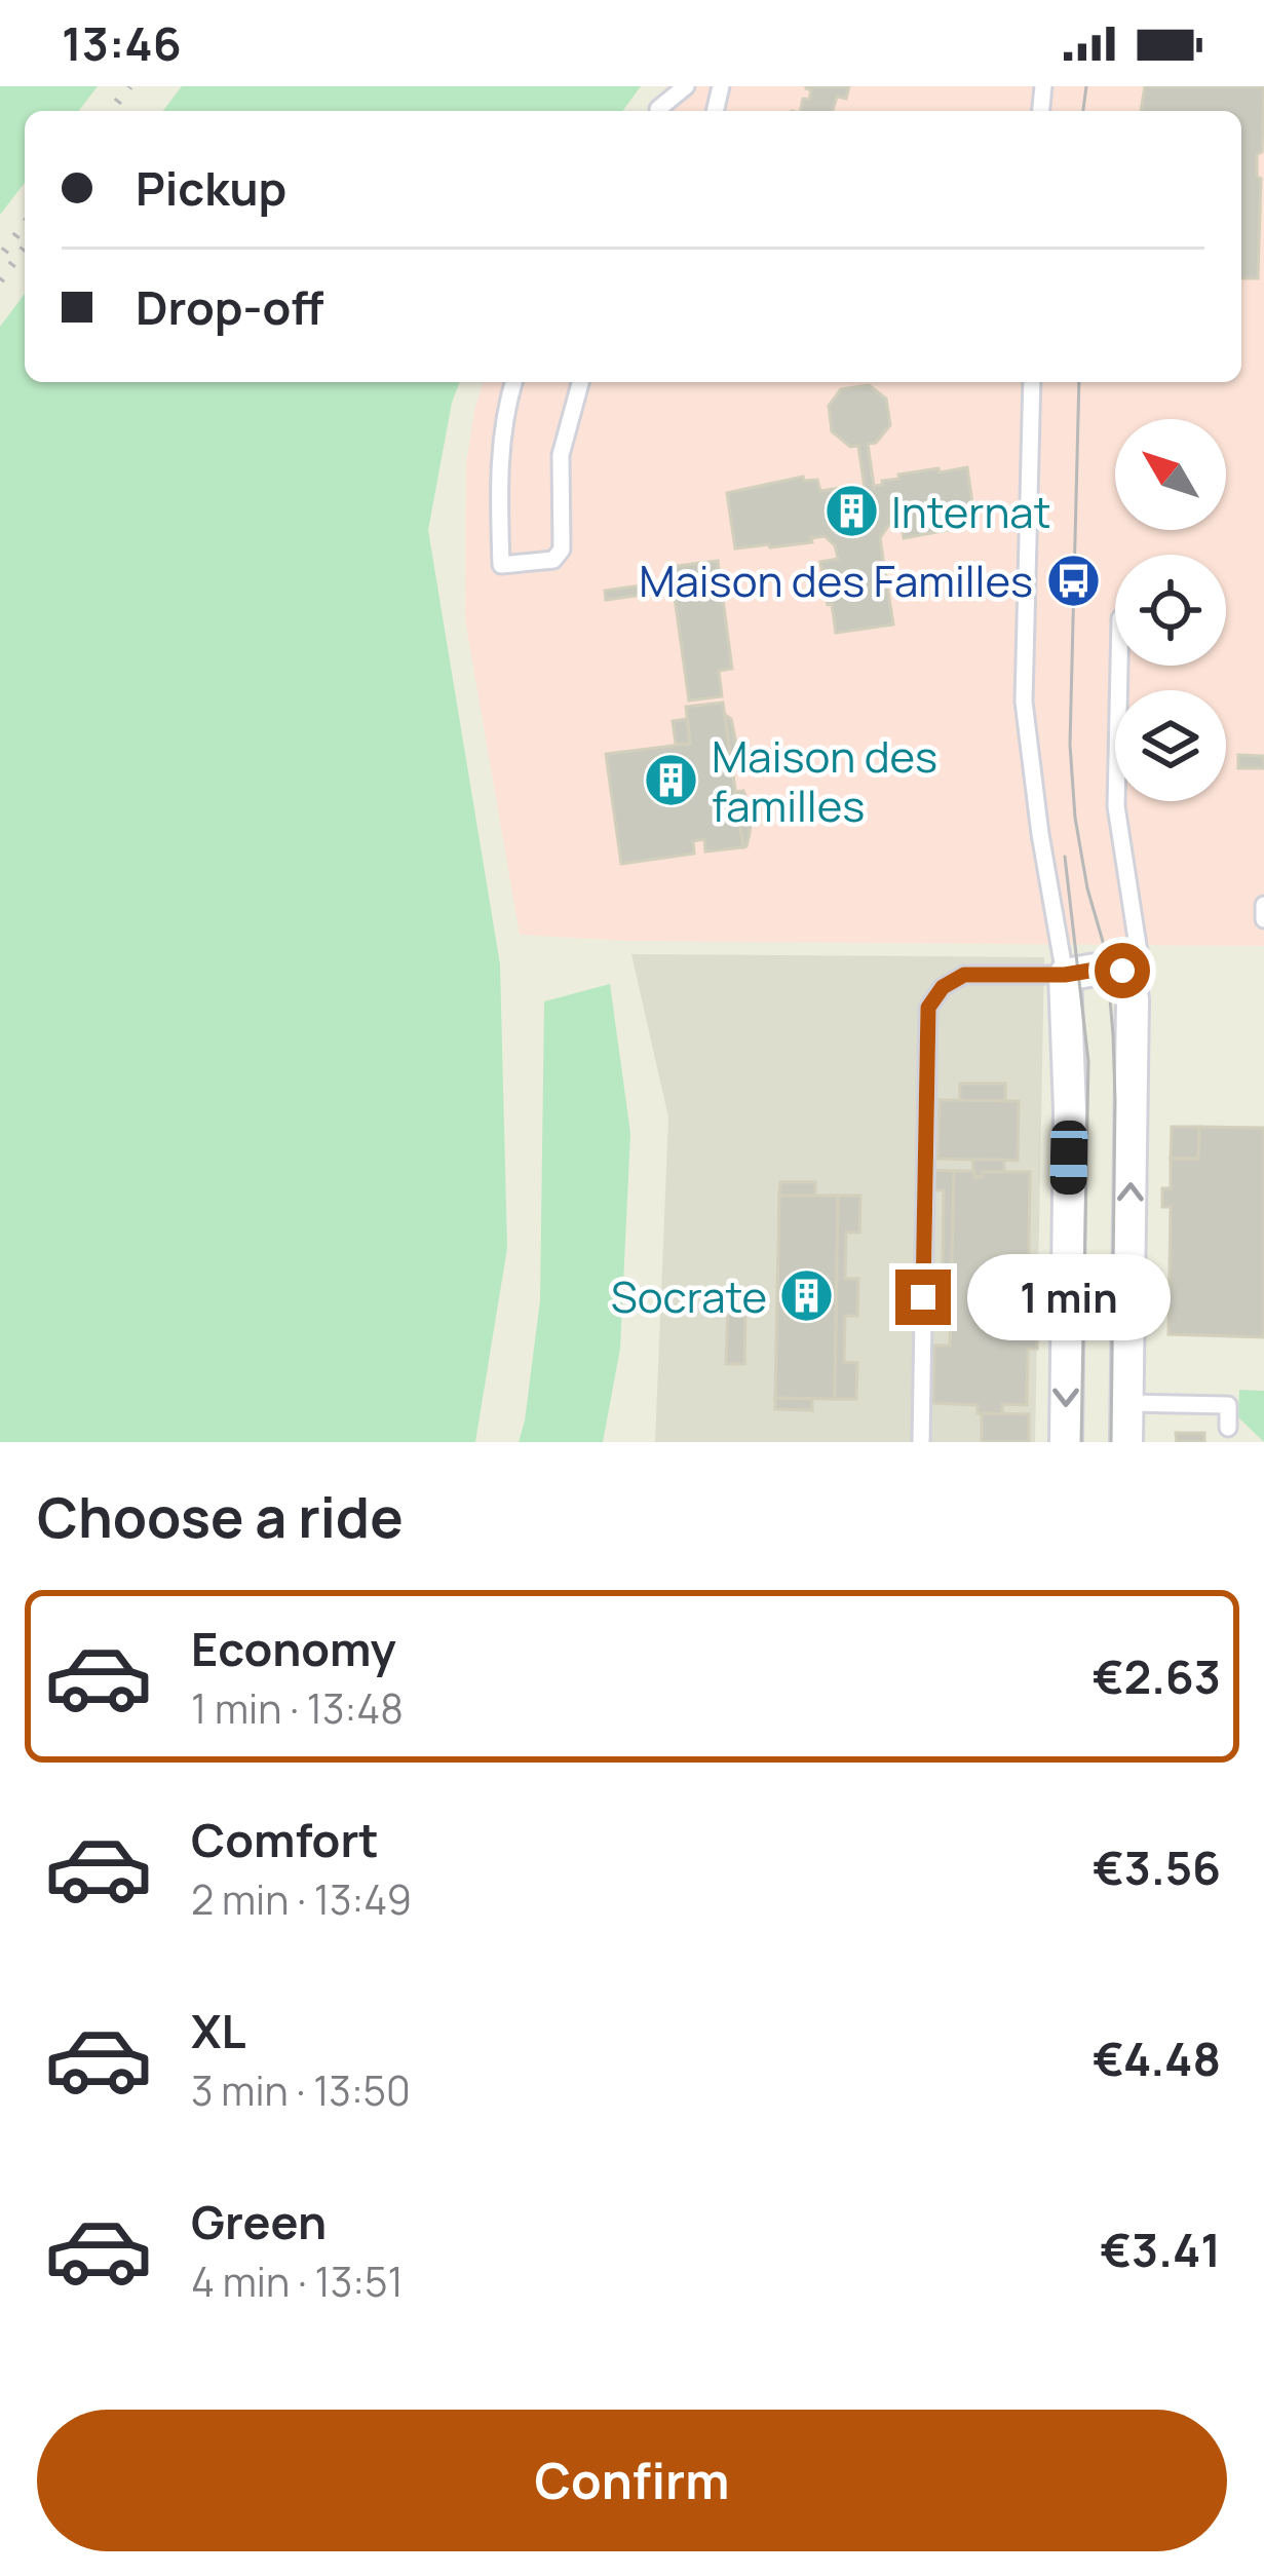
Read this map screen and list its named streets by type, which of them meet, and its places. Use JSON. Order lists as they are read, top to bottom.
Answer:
{
  "places": {
    "building": ["Internat", "Maison des familles", "Socrate"],
    "bus stop": ["Maison des Familles"]
  },
  "north": "top left",
  "page": {
    "status": "13:46",
    "banner": ["Pickup", "Drop-off"],
    "bubble": "1 min",
    "heading": "Choose a ride",
    "list": [
      {
        "name": "Economy",
        "note": "1 min · 13:48",
        "value": "€2.63"
      },
      {
        "name": "Comfort",
        "note": "2 min · 13:49",
        "value": "€3.56"
      },
      {
        "name": "XL",
        "note": "3 min · 13:50",
        "value": "€4.48"
      },
      {
        "name": "Green",
        "note": "4 min · 13:51",
        "value": "€3.41"
      }
    ],
    "buttons": "Confirm"
  }
}
